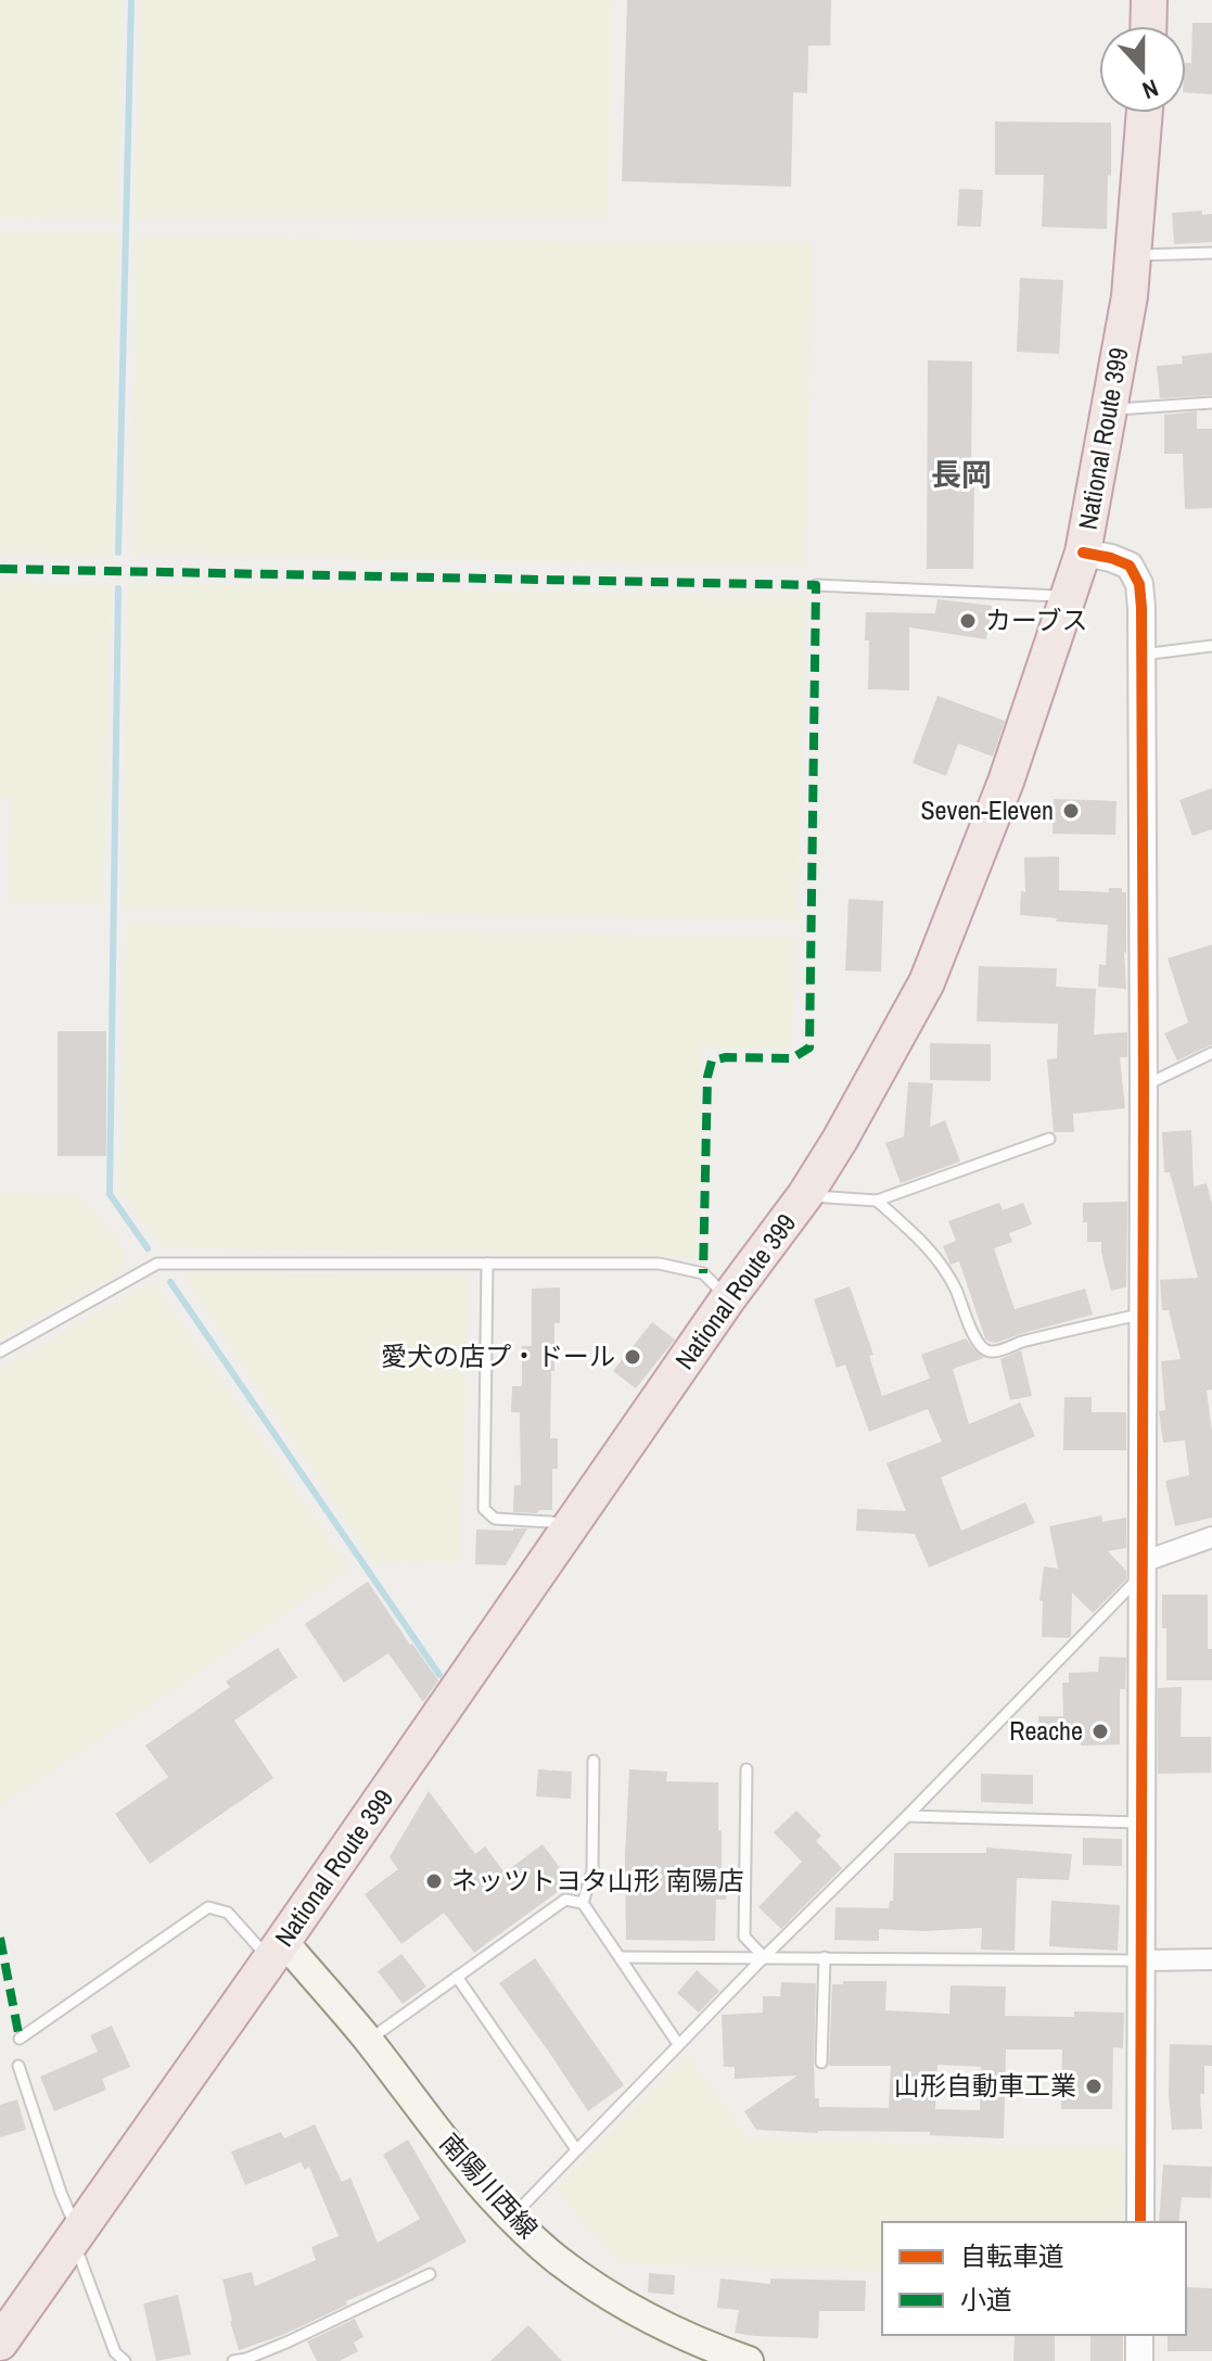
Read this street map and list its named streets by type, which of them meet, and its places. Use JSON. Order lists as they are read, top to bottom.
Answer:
{
  "streets": {
    "highway": ["National Route 399"],
    "main road": ["南陽川西線"]
  },
  "crossings": [
    ["National Route 399", "南陽川西線"]
  ],
  "districts": ["長岡"],
  "places": [
    "カーブス",
    "Seven-Eleven",
    "愛犬の店プ・ドール",
    "Reache",
    "ネッツトヨタ山形 南陽店",
    "山形自動車工業"
  ],
  "legend": ["自転車道", "小道"],
  "north": "bottom"
}
